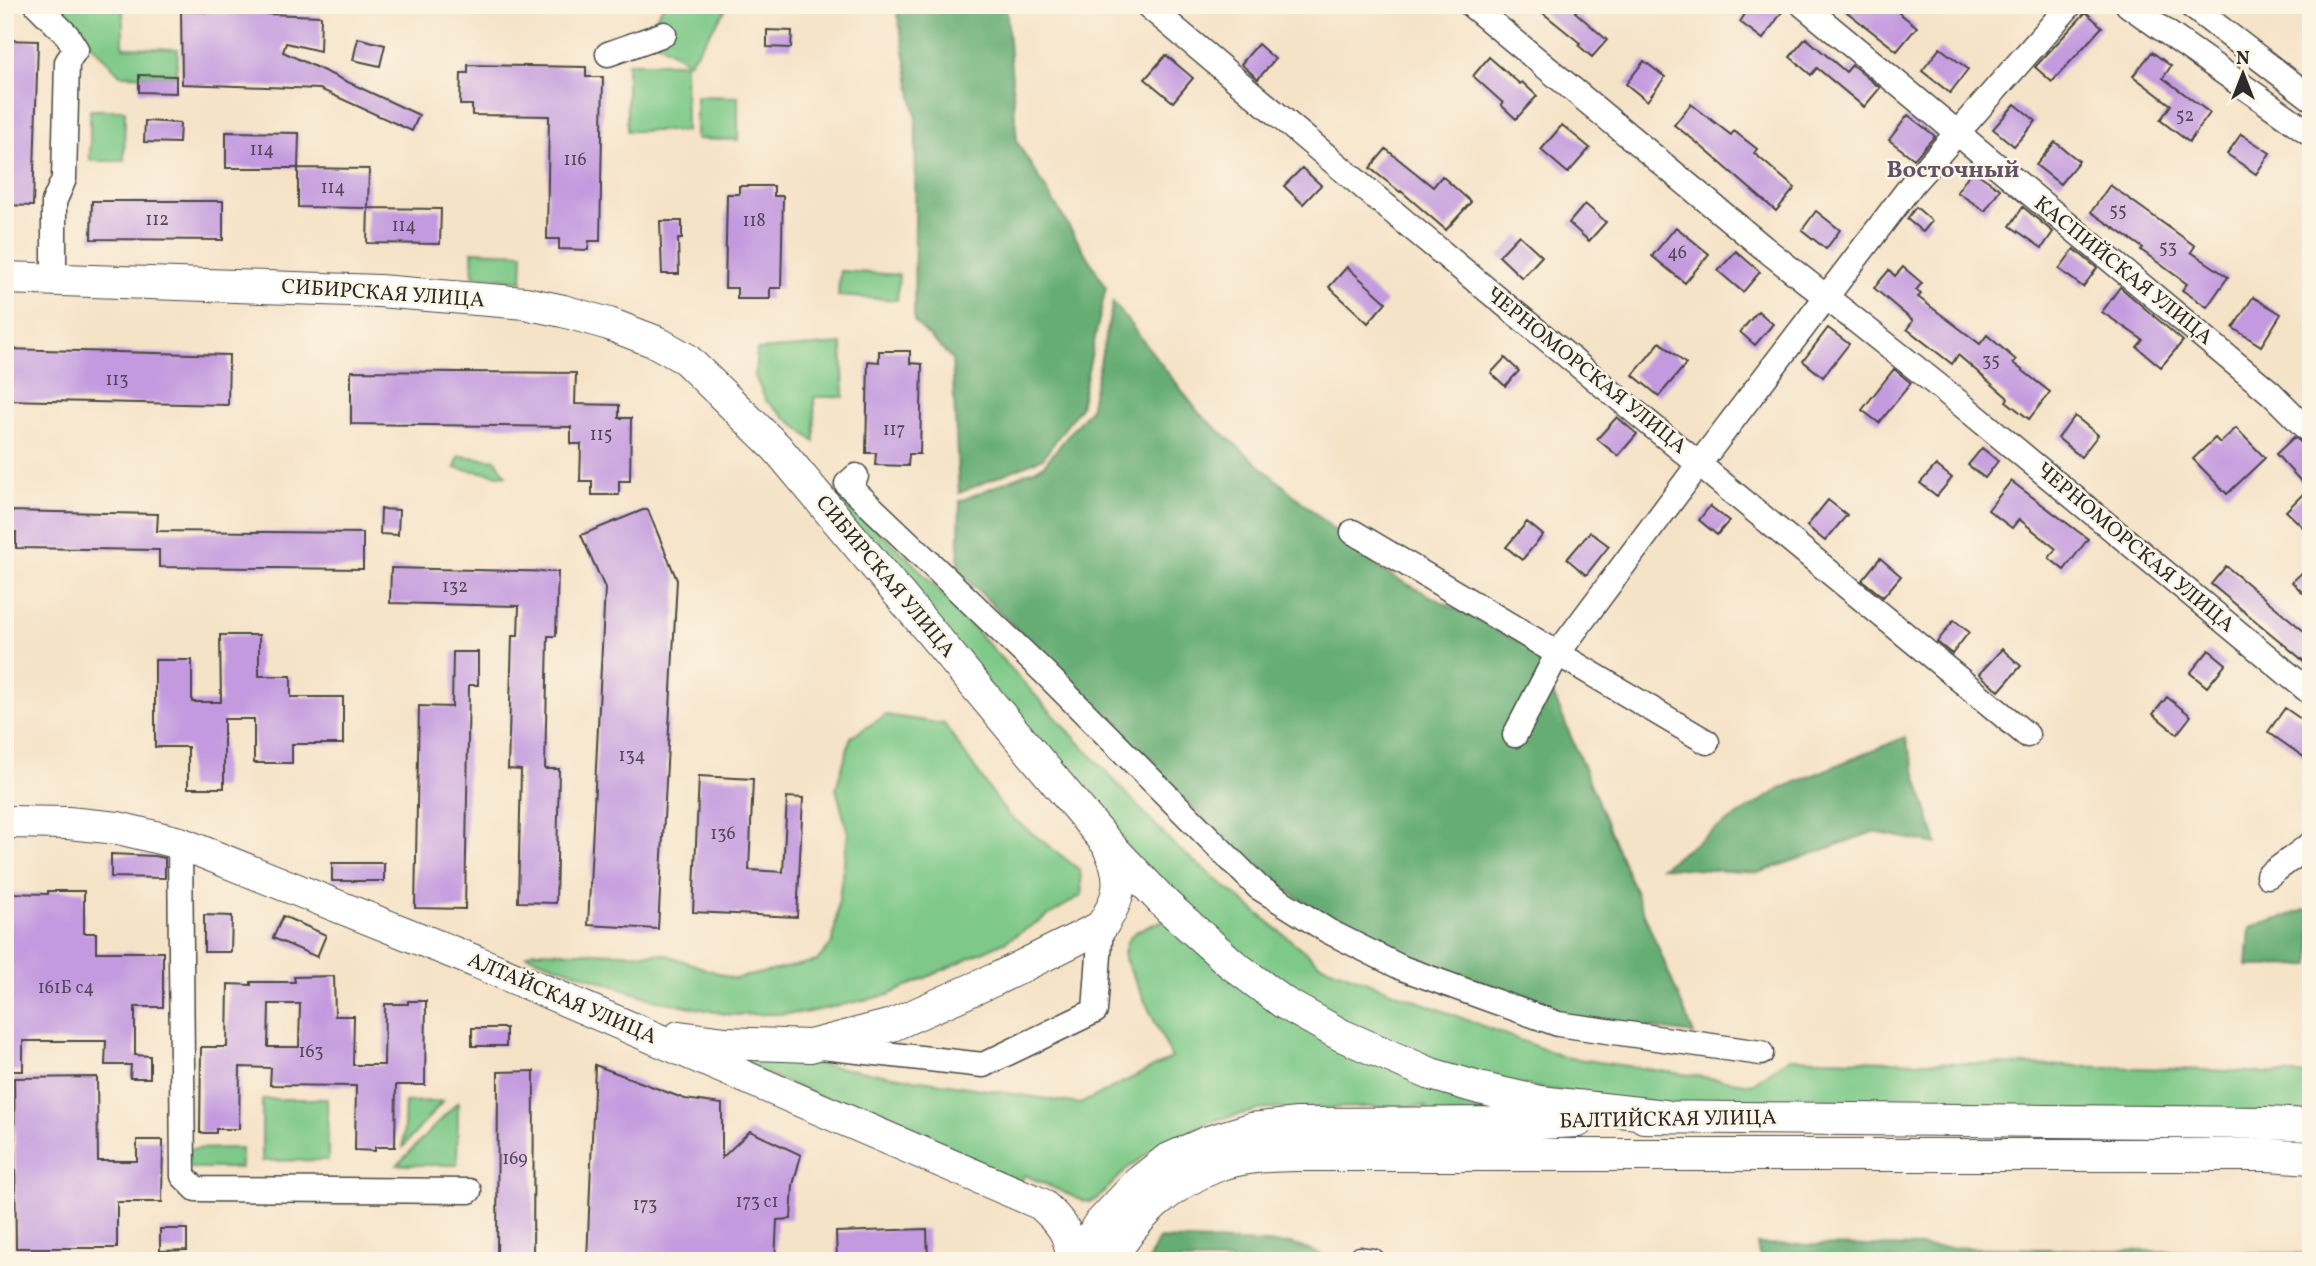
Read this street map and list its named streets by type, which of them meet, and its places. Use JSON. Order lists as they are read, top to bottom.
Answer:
{
  "streets": {
    "main road": ["СИБИРСКАЯ УЛИЦА", "АЛТАЙСКАЯ УЛИЦА", "БАЛТИЙСКАЯ УЛИЦА"],
    "street": ["КАСПИЙСКАЯ УЛИЦА", "ЧЕРНОМОРСКАЯ УЛИЦА"]
  },
  "crossings": [
    ["СИБИРСКАЯ УЛИЦА", "БАЛТИЙСКАЯ УЛИЦА"]
  ],
  "districts": ["Восточный"],
  "house_numbers": [
    "52",
    "114",
    "116",
    "114",
    "55",
    "112",
    "118",
    "114",
    "53",
    "46",
    "35",
    "113",
    "117",
    "115",
    "132",
    "134",
    "136",
    "161Б с4",
    "163",
    "169",
    "173 с1",
    "173"
  ],
  "north": "top"
}
